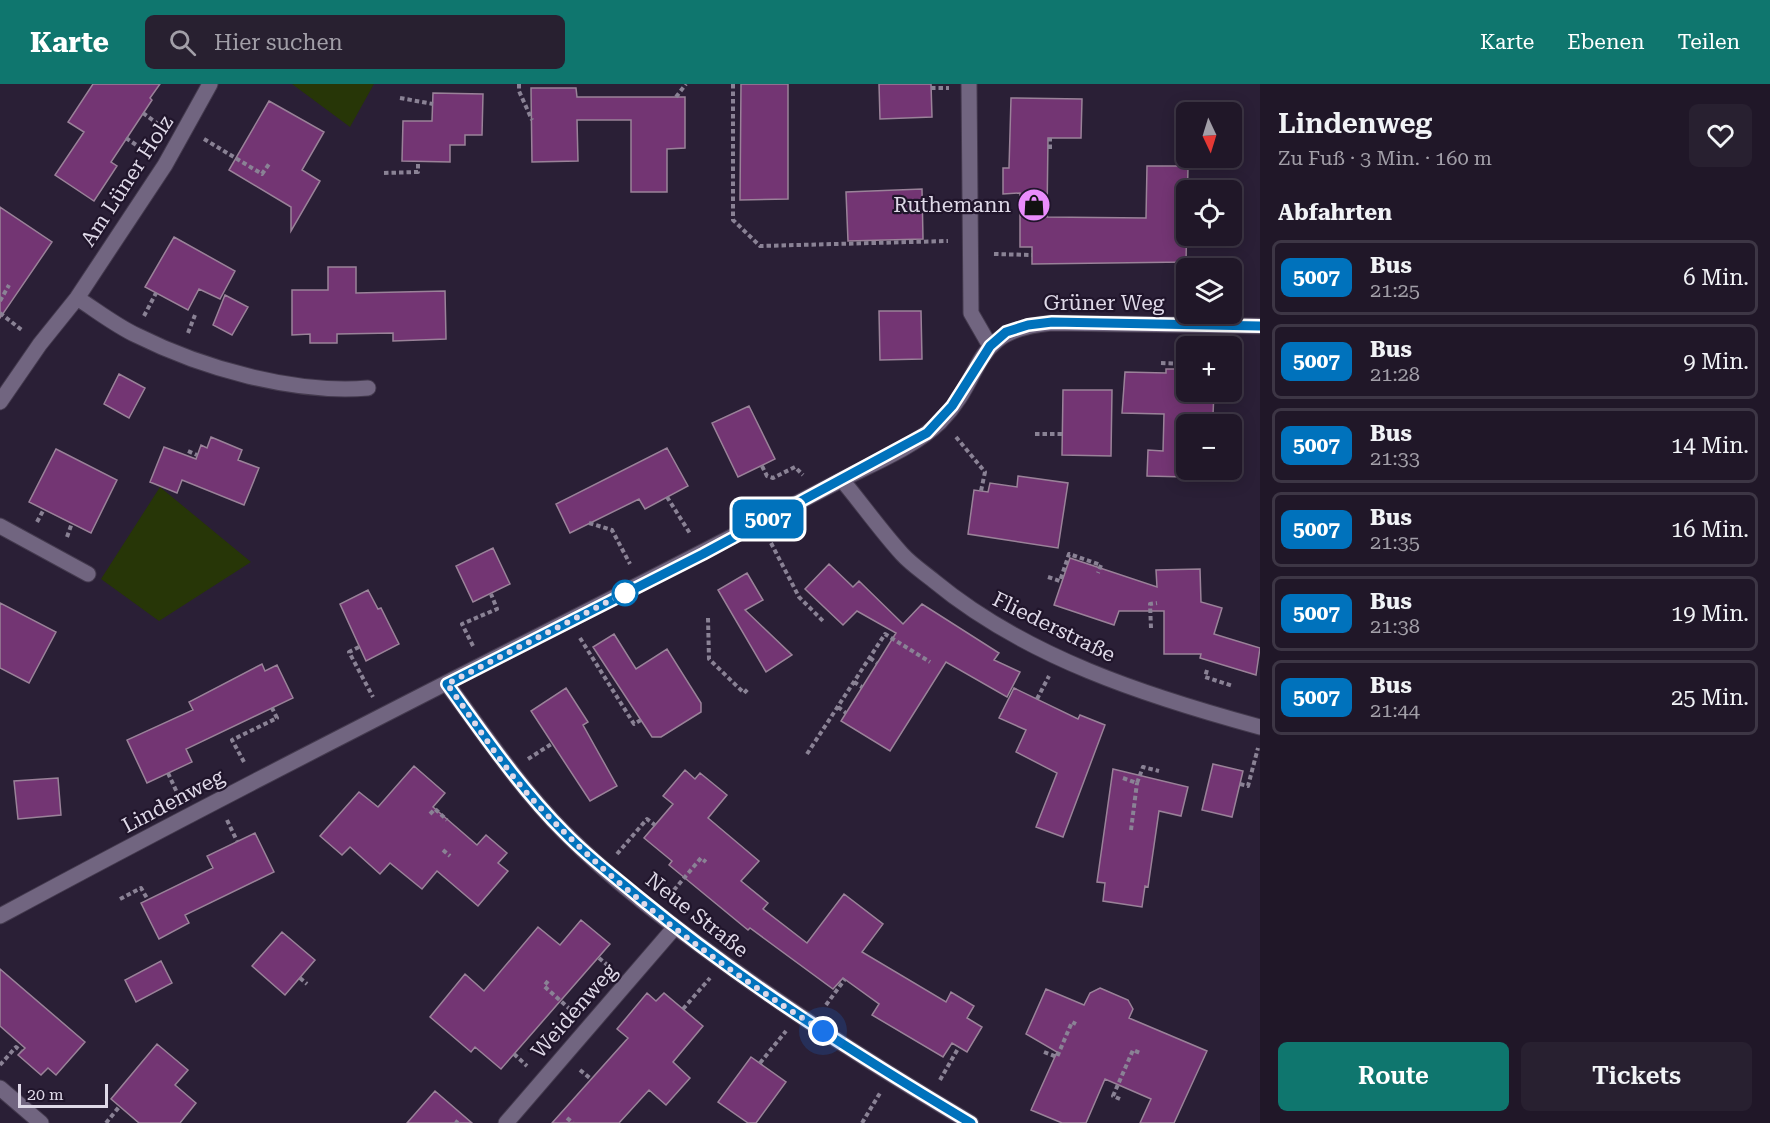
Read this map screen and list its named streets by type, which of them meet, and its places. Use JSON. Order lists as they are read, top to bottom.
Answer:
{
  "streets": {
    "street": [
      "Am Lüner Holz",
      "Grüner Weg",
      "Fliederstraße",
      "Lindenweg",
      "Neue Straße",
      "Weidenweg"
    ]
  },
  "crossings": [
    ["Grüner Weg", "Lindenweg"],
    ["Fliederstraße", "Lindenweg"],
    ["Lindenweg", "Neue Straße"],
    ["Neue Straße", "Weidenweg"]
  ],
  "places": {
    "shop": ["Ruthemann"]
  },
  "lines": ["bus line 5007"],
  "scale_bar": "20 m",
  "north": "bottom",
  "page": {
    "header": "Karte",
    "search": "Hier suchen",
    "nav": ["Karte", "Ebenen", "Teilen"],
    "on_map": "5007",
    "heading": [
      ["Lindenweg", "Zu Fuß · 3 Min. · 160 m"],
      "Abfahrten"
    ],
    "map_buttons": ["+", "−"],
    "list": [
      {
        "mark": "5007",
        "name": "Bus",
        "note": "21:25",
        "value": "6 Min."
      },
      {
        "mark": "5007",
        "name": "Bus",
        "note": "21:28",
        "value": "9 Min."
      },
      {
        "mark": "5007",
        "name": "Bus",
        "note": "21:33",
        "value": "14 Min."
      },
      {
        "mark": "5007",
        "name": "Bus",
        "note": "21:35",
        "value": "16 Min."
      },
      {
        "mark": "5007",
        "name": "Bus",
        "note": "21:38",
        "value": "19 Min."
      },
      {
        "mark": "5007",
        "name": "Bus",
        "note": "21:44",
        "value": "25 Min."
      }
    ],
    "buttons": ["Route", "Tickets"],
    "scale": "20 m"
  }
}
